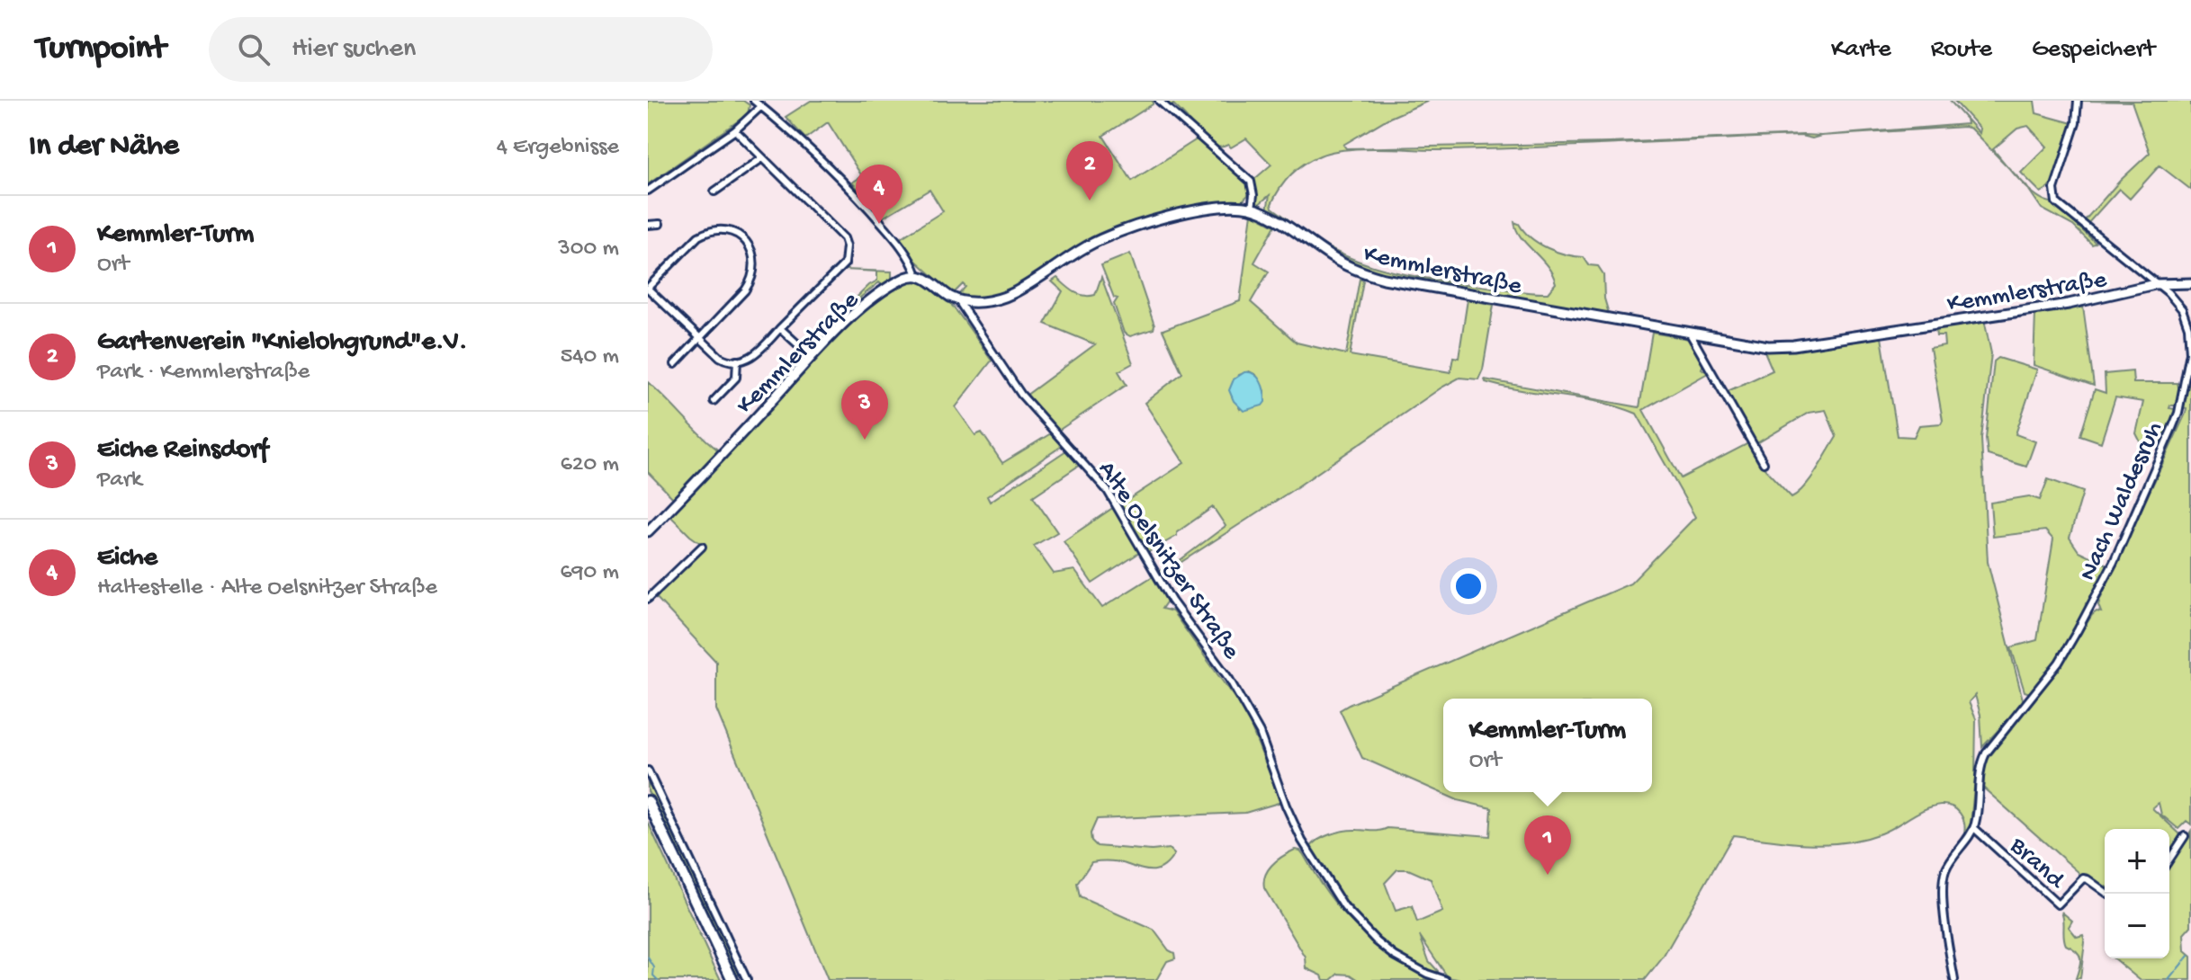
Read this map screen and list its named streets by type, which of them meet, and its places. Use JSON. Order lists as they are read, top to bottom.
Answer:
{
  "streets": {
    "street": [
      "Kemmlerstraße",
      "Nach Waldesruh",
      "Alte Oelsnitzer Straße",
      "Brand"
    ]
  },
  "crossings": [
    ["Kemmlerstraße", "Nach Waldesruh"],
    ["Kemmlerstraße", "Alte Oelsnitzer Straße"],
    ["Nach Waldesruh", "Brand"]
  ],
  "page": {
    "header": "Turnpoint",
    "search": "Hier suchen",
    "nav": ["Karte", "Route", "Gespeichert"],
    "heading": ["In der Nähe", "4 Ergebnisse"],
    "pins": [
      "2",
      "4",
      "3",
      "1"
    ],
    "list": [
      {
        "mark": "1",
        "name": "Kemmler-Turm",
        "note": "Ort",
        "value": "300 m"
      },
      {
        "mark": "2",
        "name": "Gartenverein \"Knielohgrund\"e.V.",
        "note": "Park · Kemmlerstraße",
        "value": "540 m"
      },
      {
        "mark": "3",
        "name": "Eiche Reinsdorf",
        "note": "Park",
        "value": "620 m"
      },
      {
        "mark": "4",
        "name": "Eiche",
        "note": "Haltestelle · Alte Oelsnitzer Straße",
        "value": "690 m"
      }
    ],
    "popup": ["Kemmler-Turm", "Ort"],
    "map_buttons": ["+", "−"]
  }
}
